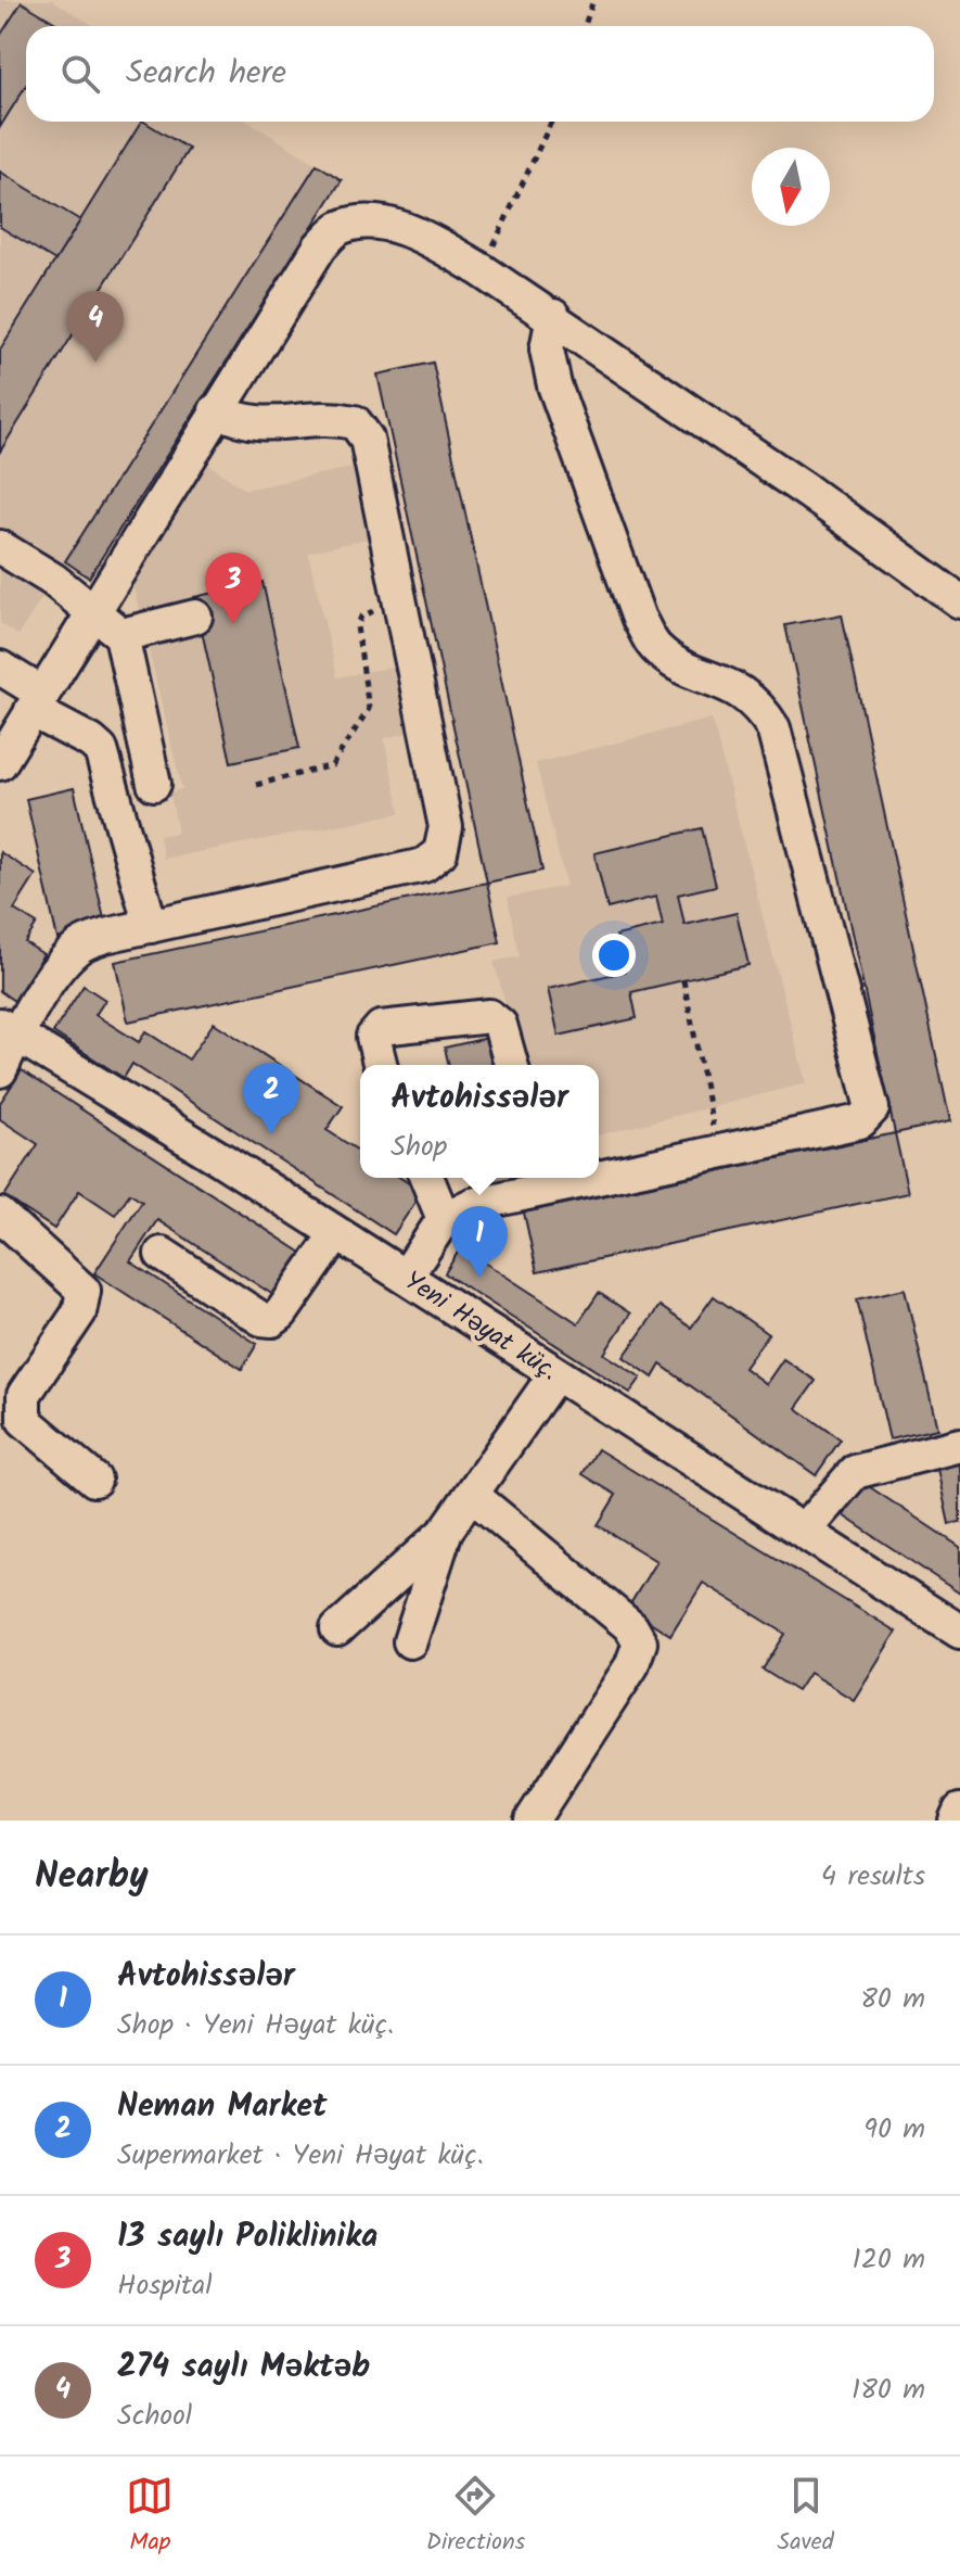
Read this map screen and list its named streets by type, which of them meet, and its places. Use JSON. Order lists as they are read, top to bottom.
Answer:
{
  "streets": {
    "street": ["Yeni Həyat küç."]
  },
  "north": "bottom",
  "page": {
    "search": "Search here",
    "pins": [
      "4",
      "3",
      "2",
      "1"
    ],
    "popup": ["Avtohissələr", "Shop"],
    "heading": ["Nearby", "4 results"],
    "list": [
      {
        "mark": "1",
        "name": "Avtohissələr",
        "note": "Shop · Yeni Həyat küç.",
        "value": "80 m"
      },
      {
        "mark": "2",
        "name": "Neman Market",
        "note": "Supermarket · Yeni Həyat küç.",
        "value": "90 m"
      },
      {
        "mark": "3",
        "name": "13 saylı Poliklinika",
        "note": "Hospital",
        "value": "120 m"
      },
      {
        "mark": "4",
        "name": "274 saylı Məktəb",
        "note": "School",
        "value": "180 m"
      }
    ],
    "nav": ["Map", "Directions", "Saved"]
  }
}
